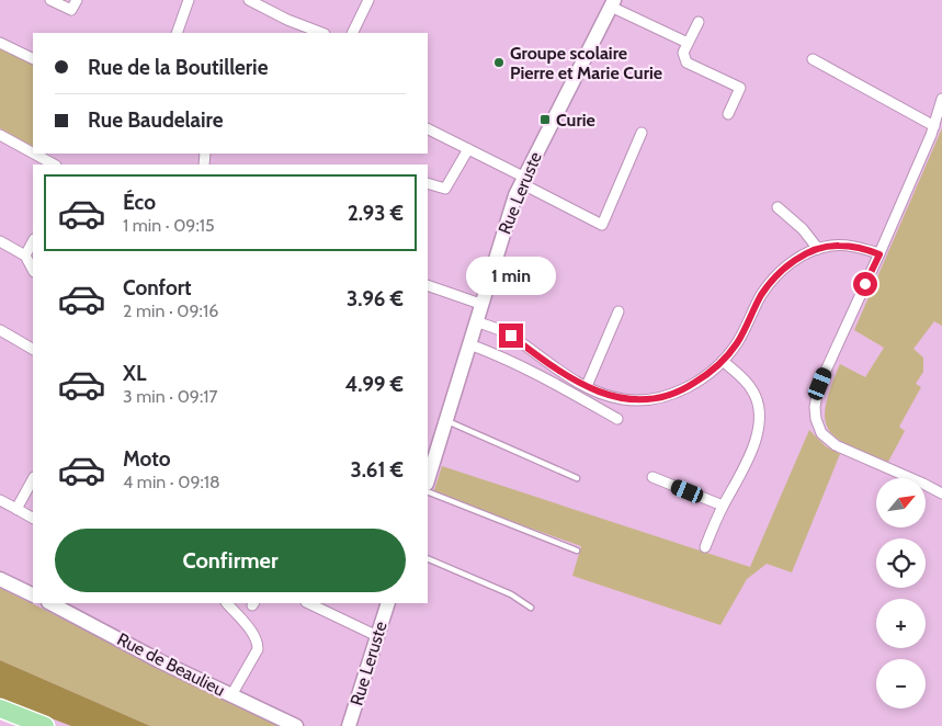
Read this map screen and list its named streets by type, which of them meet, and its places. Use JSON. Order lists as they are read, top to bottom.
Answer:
{
  "streets": {
    "street": ["Rue Leruste", "Rue de Beaulieu"]
  },
  "places": {
    "other": ["Groupe scolaire Pierre et Marie Curie"],
    "transit": ["Curie"]
  },
  "north": "top right",
  "page": {
    "banner": ["Rue de la Boutillerie", "Rue Baudelaire"],
    "list": [
      {
        "name": "Éco",
        "note": "1 min · 09:15",
        "value": "2.93 €"
      },
      {
        "name": "Confort",
        "note": "2 min · 09:16",
        "value": "3.96 €"
      },
      {
        "name": "XL",
        "note": "3 min · 09:17",
        "value": "4.99 €"
      },
      {
        "name": "Moto",
        "note": "4 min · 09:18",
        "value": "3.61 €"
      }
    ],
    "bubble": "1 min",
    "map_buttons": ["+", "−"],
    "buttons": "Confirmer"
  }
}
